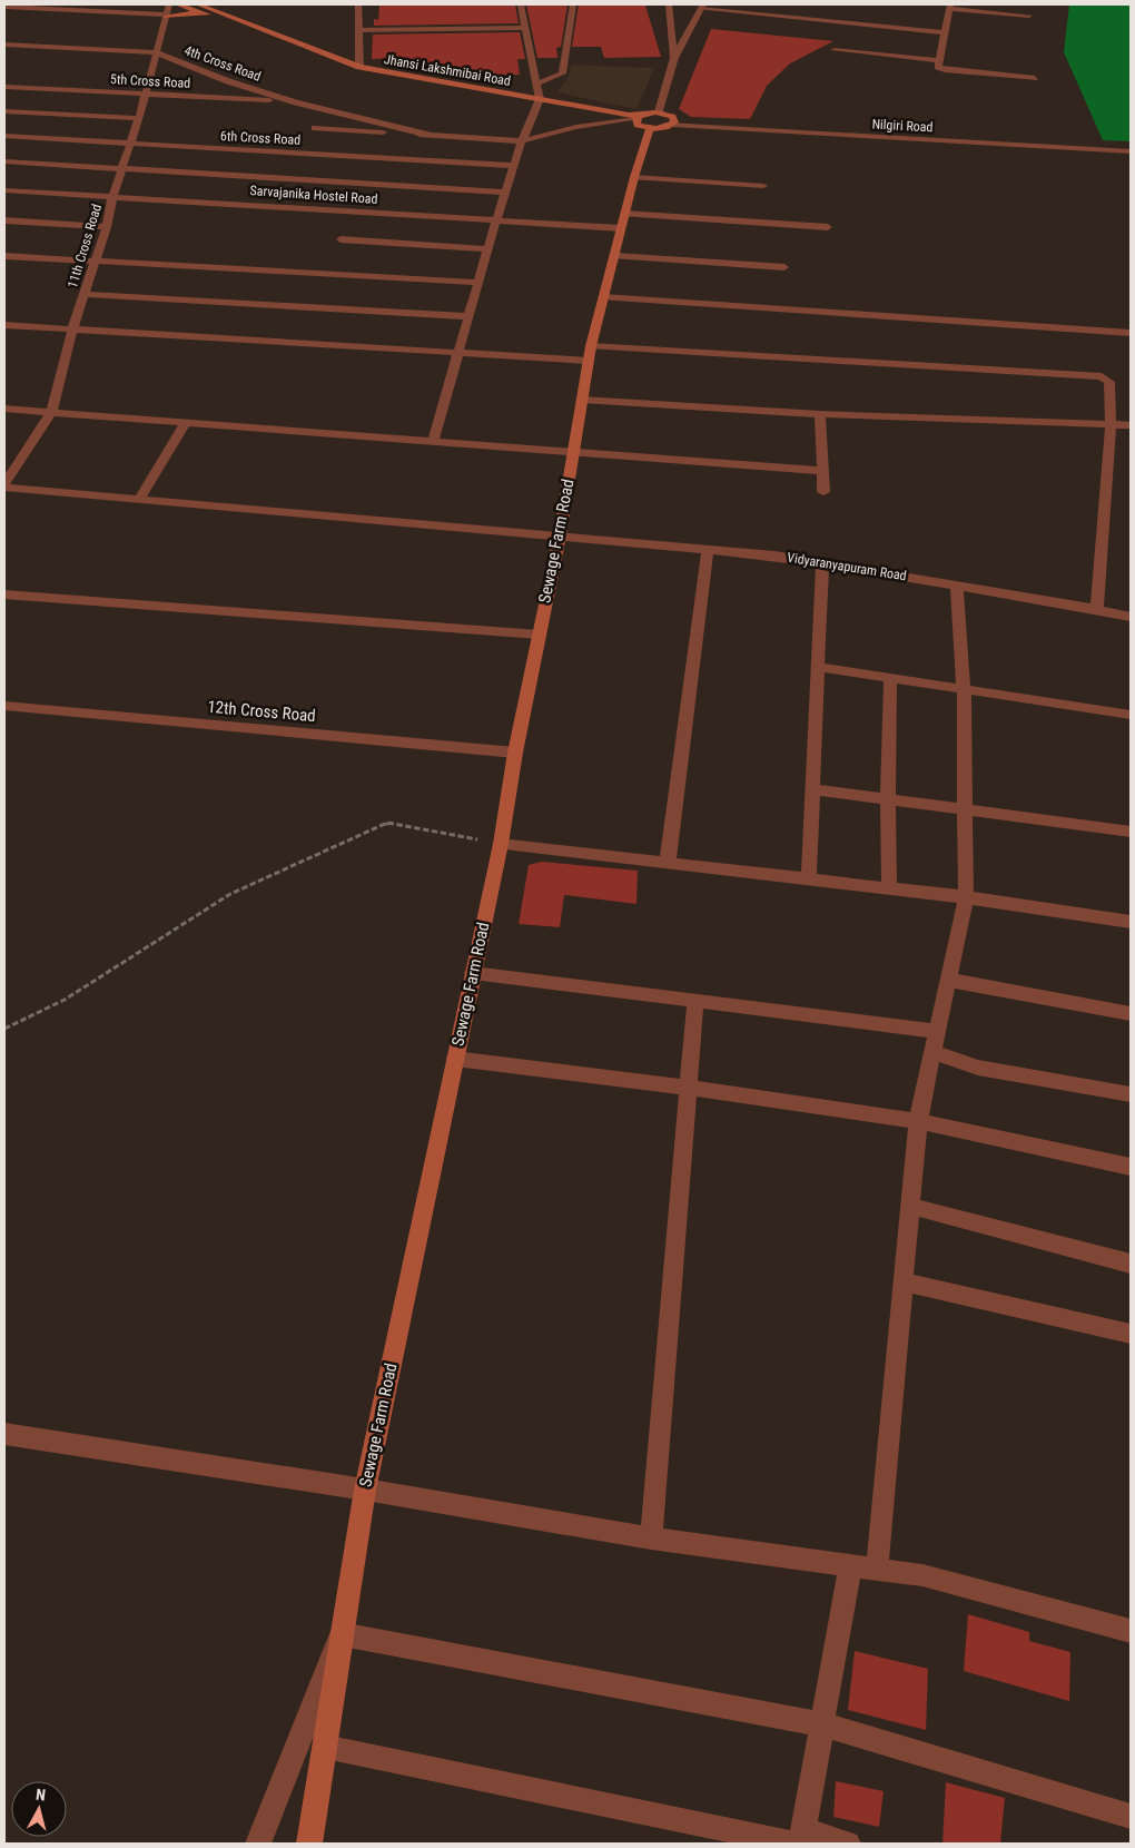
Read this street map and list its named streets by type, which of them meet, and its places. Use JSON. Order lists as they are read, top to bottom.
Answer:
{
  "streets": {
    "main road": ["Jhansi Lakshmibai Road", "Sewage Farm Road"],
    "street": [
      "4th Cross Road",
      "5th Cross Road",
      "Nilgiri Road",
      "6th Cross Road",
      "Sarvajanika Hostel Road",
      "11th Cross Road",
      "Vidyaranyapuram Road",
      "12th Cross Road"
    ]
  },
  "crossings": [
    ["4th Cross Road", "5th Cross Road"],
    ["4th Cross Road", "11th Cross Road"],
    ["Jhansi Lakshmibai Road", "Sewage Farm Road"],
    ["5th Cross Road", "11th Cross Road"],
    ["6th Cross Road", "11th Cross Road"],
    ["Sarvajanika Hostel Road", "11th Cross Road"],
    ["Sarvajanika Hostel Road", "Sewage Farm Road"],
    ["11th Cross Road", "Vidyaranyapuram Road"],
    ["Sewage Farm Road", "Vidyaranyapuram Road"],
    ["Sewage Farm Road", "12th Cross Road"]
  ],
  "north": "top"
}
